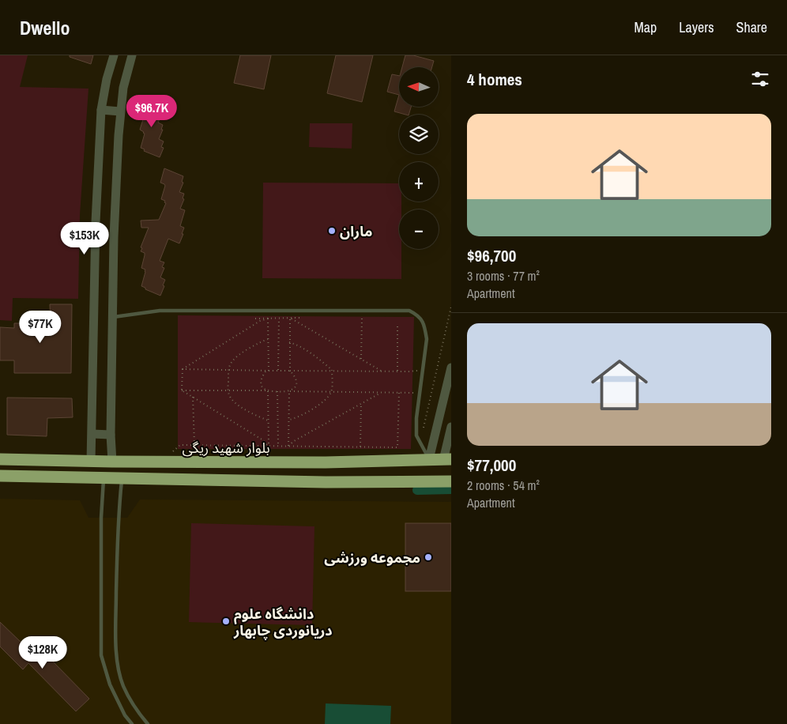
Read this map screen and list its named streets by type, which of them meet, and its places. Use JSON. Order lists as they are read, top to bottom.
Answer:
{
  "streets": {
    "highway": ["بلوار شهید ریگی"]
  },
  "places": ["ماران", "مجموعه ورزشی", "دانشگاه علوم دریانوردی چابهار"],
  "north": "left",
  "page": {
    "header": "Dwello",
    "nav": ["Map", "Layers", "Share"],
    "heading": "4 homes",
    "map_buttons": ["+", "−"],
    "price": [
      "$96.7K",
      "$153K",
      "$77K",
      "$128K"
    ],
    "list": [
      {
        "name": "$96,700",
        "note": "3 rooms · 77 m² · Apartment"
      },
      {
        "name": "$77,000",
        "note": "2 rooms · 54 m² · Apartment"
      }
    ]
  }
}
